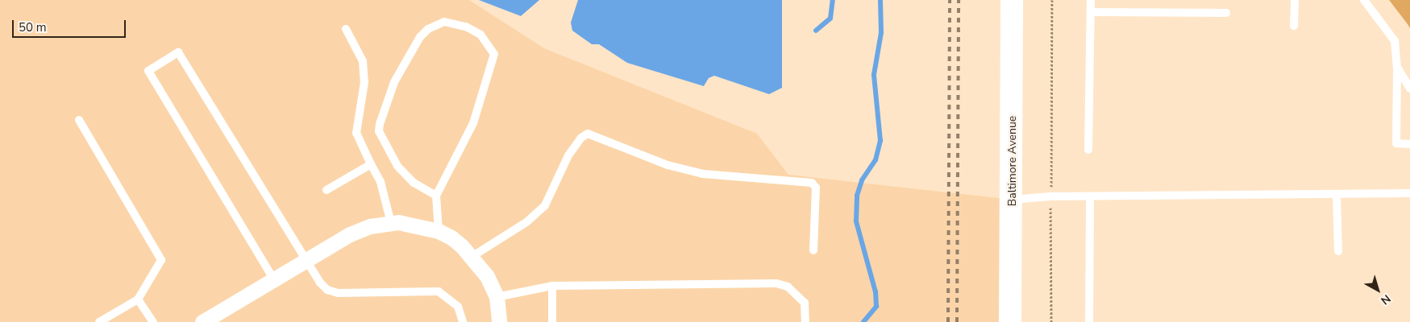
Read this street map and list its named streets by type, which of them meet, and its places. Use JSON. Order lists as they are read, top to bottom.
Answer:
{
  "streets": {
    "main road": ["Baltimore Avenue"]
  },
  "scale_bar": "50 m",
  "north": "bottom right"
}
